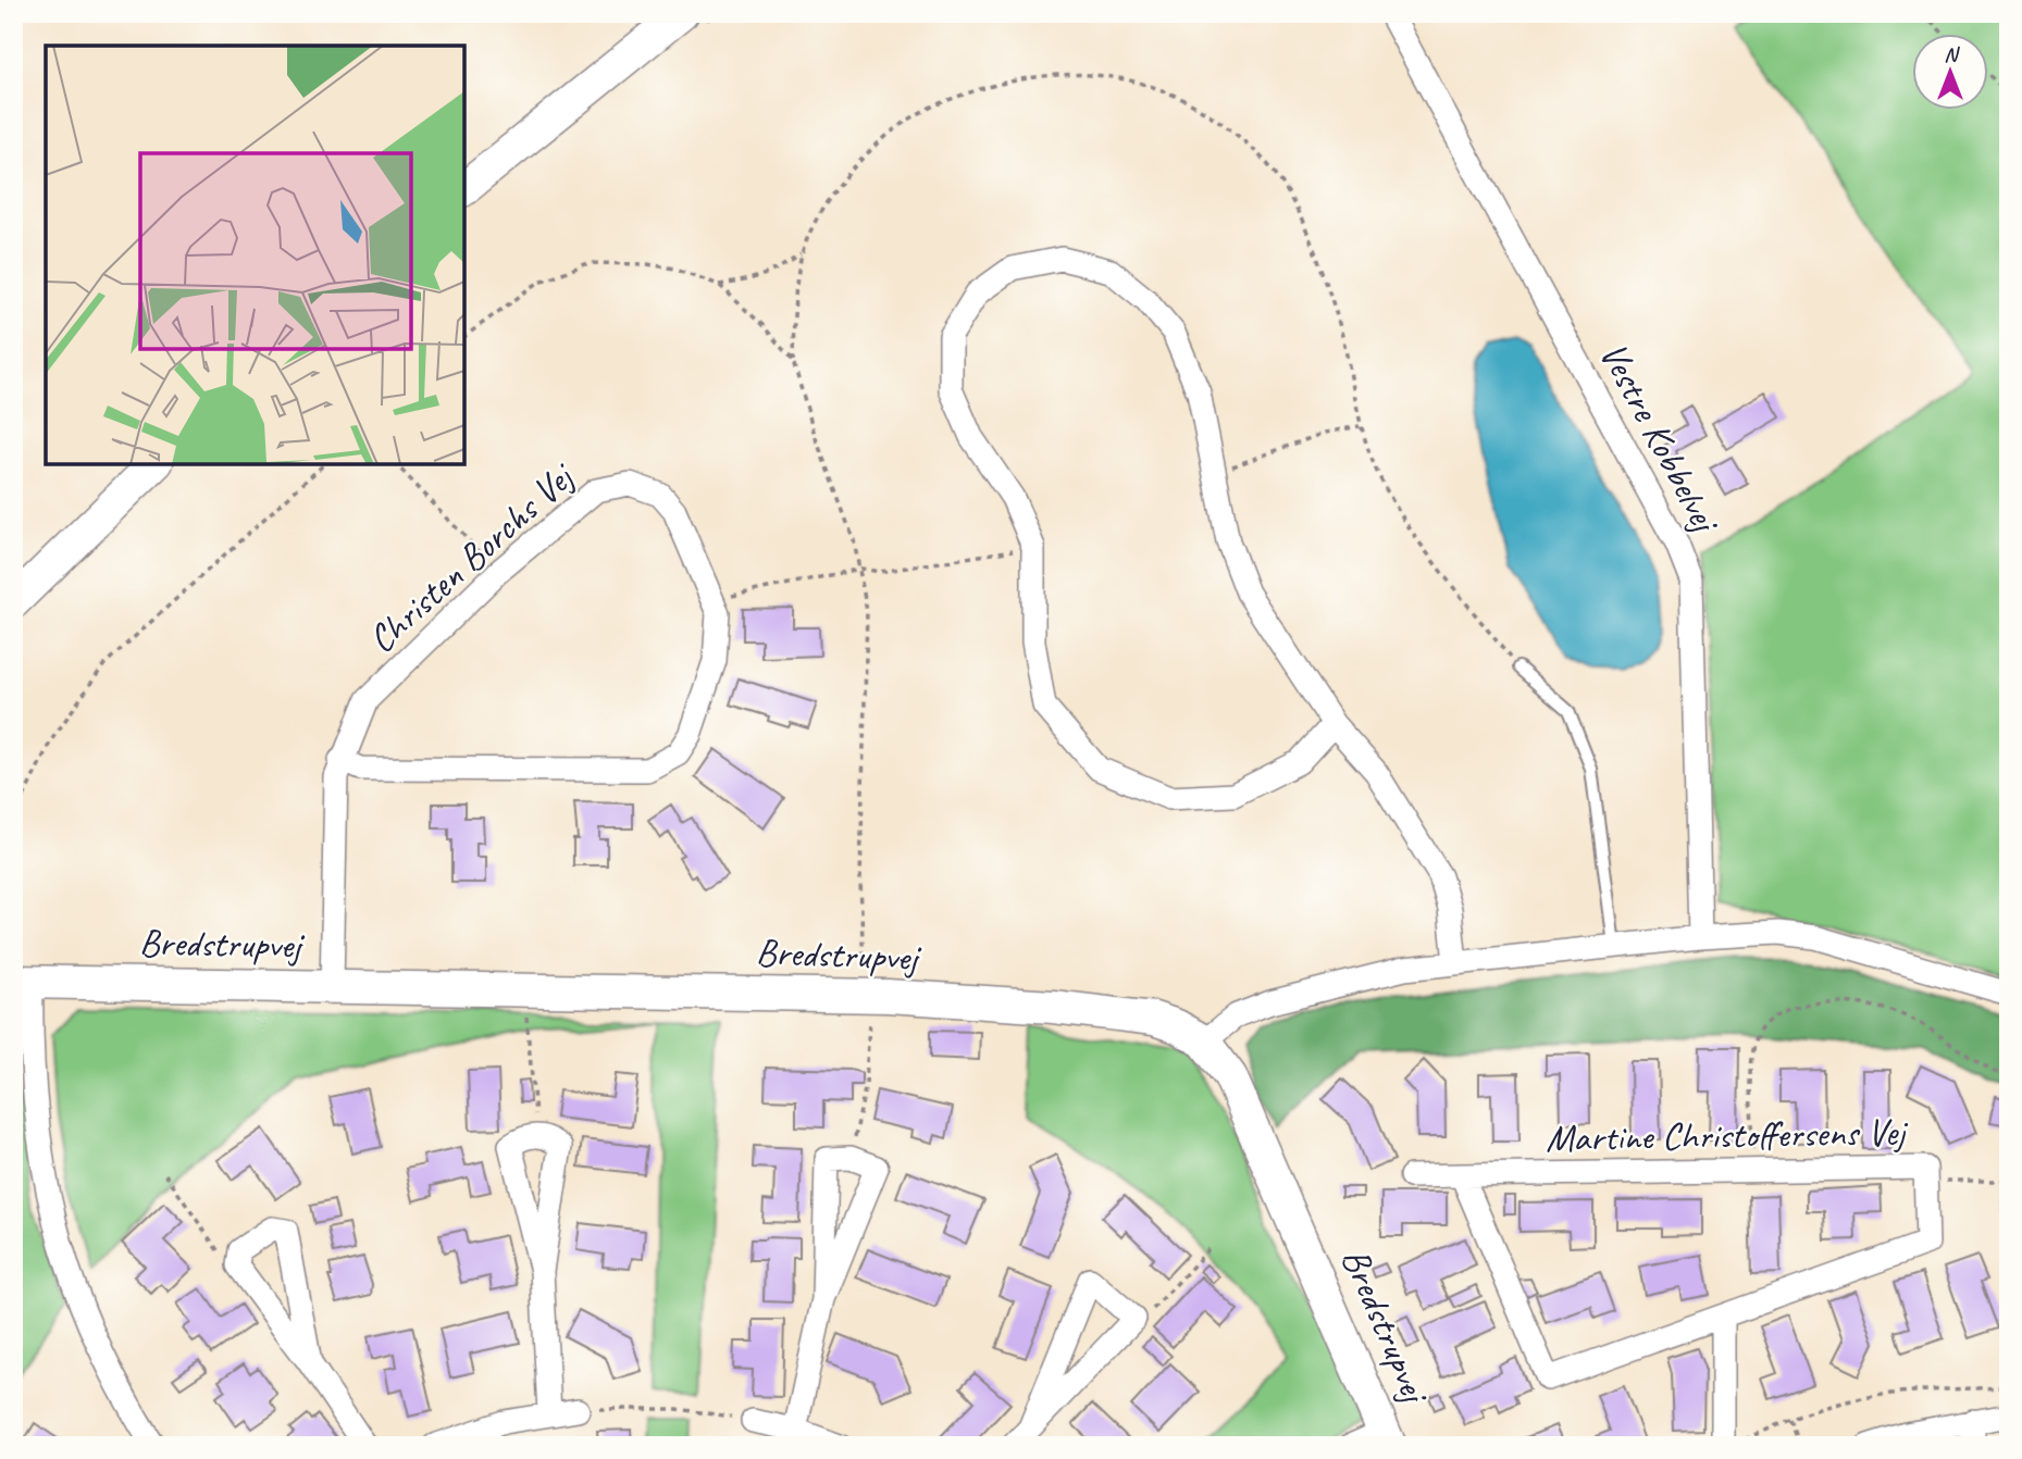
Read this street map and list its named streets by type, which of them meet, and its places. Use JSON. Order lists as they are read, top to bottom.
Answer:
{
  "streets": {
    "street": [
      "Vestre Kobbelvej",
      "Christen Borchs Vej",
      "Bredstrupvej",
      "Martine Christoffersens Vej"
    ]
  },
  "crossings": [
    ["Christen Borchs Vej", "Bredstrupvej"]
  ],
  "north": "top"
}
